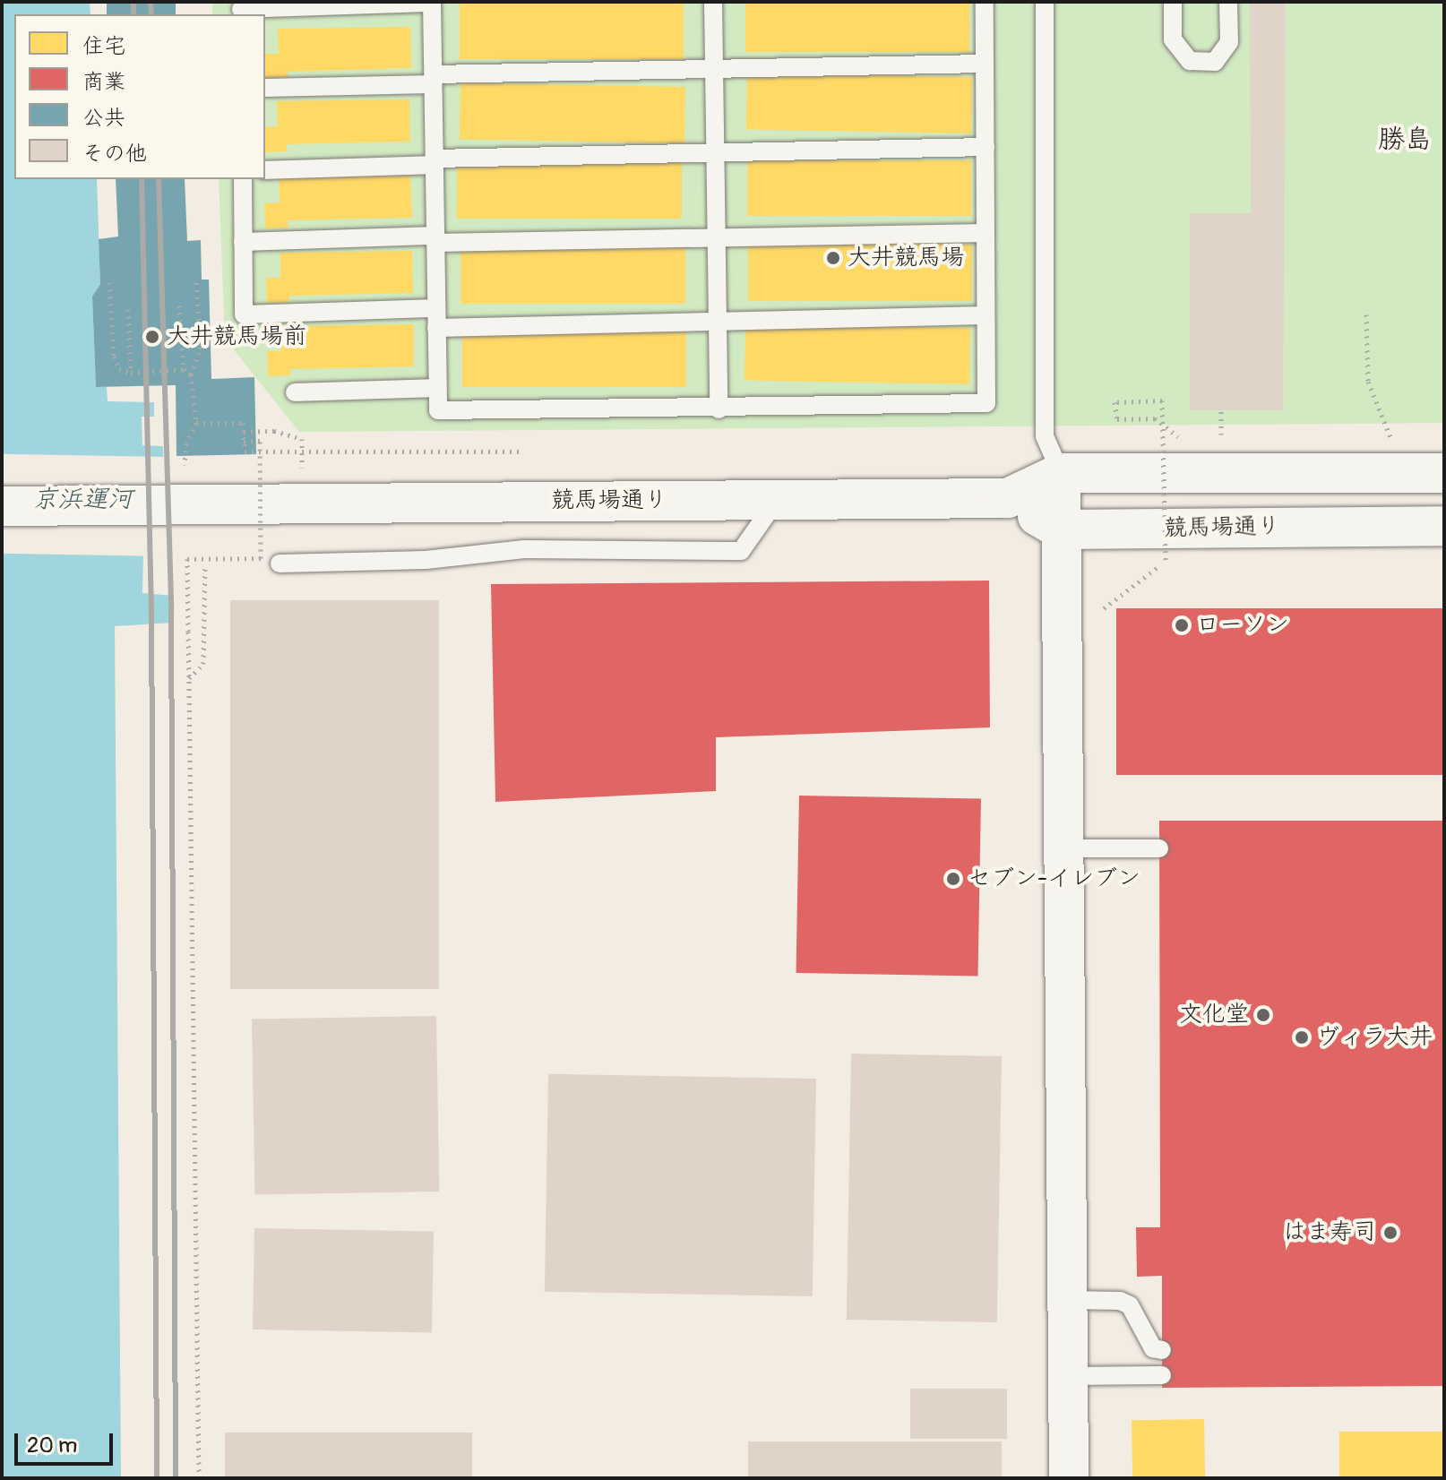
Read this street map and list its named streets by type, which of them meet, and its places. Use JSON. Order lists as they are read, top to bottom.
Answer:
{
  "streets": {
    "street": ["競馬場通り"]
  },
  "districts": ["勝島"],
  "water": ["京浜運河"],
  "places": [
    "大井競馬場",
    "大井競馬場前",
    "ローソン",
    "セブン-イレブン",
    "文化堂",
    "ヴィラ大井",
    "はま寿司"
  ],
  "legend": [
    "住宅",
    "商業",
    "公共",
    "その他"
  ],
  "scale_bar": "20 m"
}
